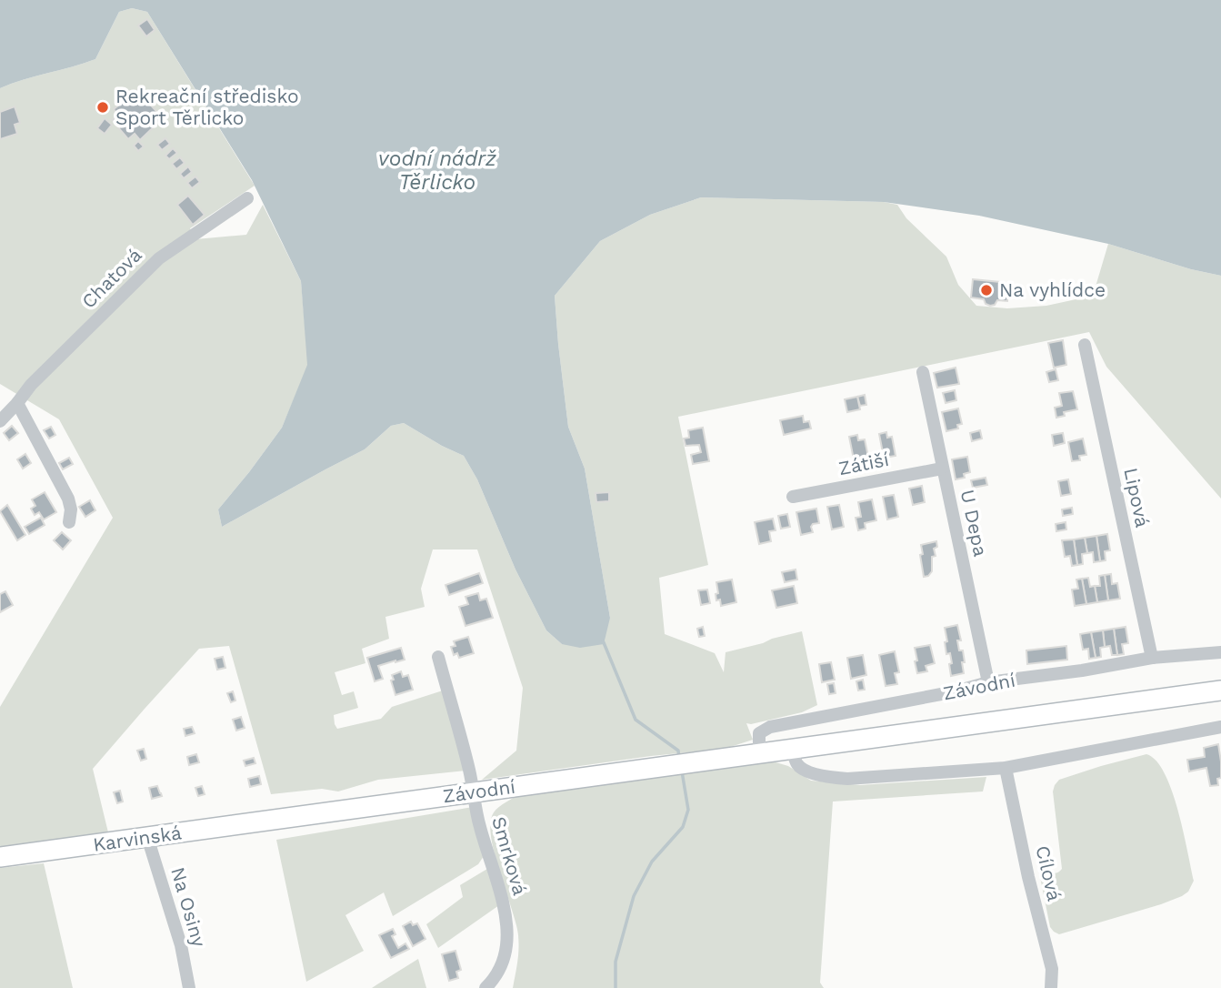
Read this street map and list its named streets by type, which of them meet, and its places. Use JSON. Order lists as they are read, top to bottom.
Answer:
{
  "streets": {
    "main road": ["Závodní", "Karvinská"],
    "street": [
      "Chatová",
      "Zátiší",
      "Lipová",
      "U Depa",
      "Smrková",
      "Cílová",
      "Na Osiny"
    ]
  },
  "crossings": [
    ["Zátiší", "U Depa"],
    ["Lipová", "Závodní"],
    ["U Depa", "Závodní"],
    ["Závodní", "Karvinská"],
    ["Závodní", "Smrková"],
    ["Karvinská", "Na Osiny"]
  ],
  "water": ["vodní nádrž Těrlicko"],
  "places": ["Rekreační středisko Sport Těrlicko", "Na vyhlídce"]
}
